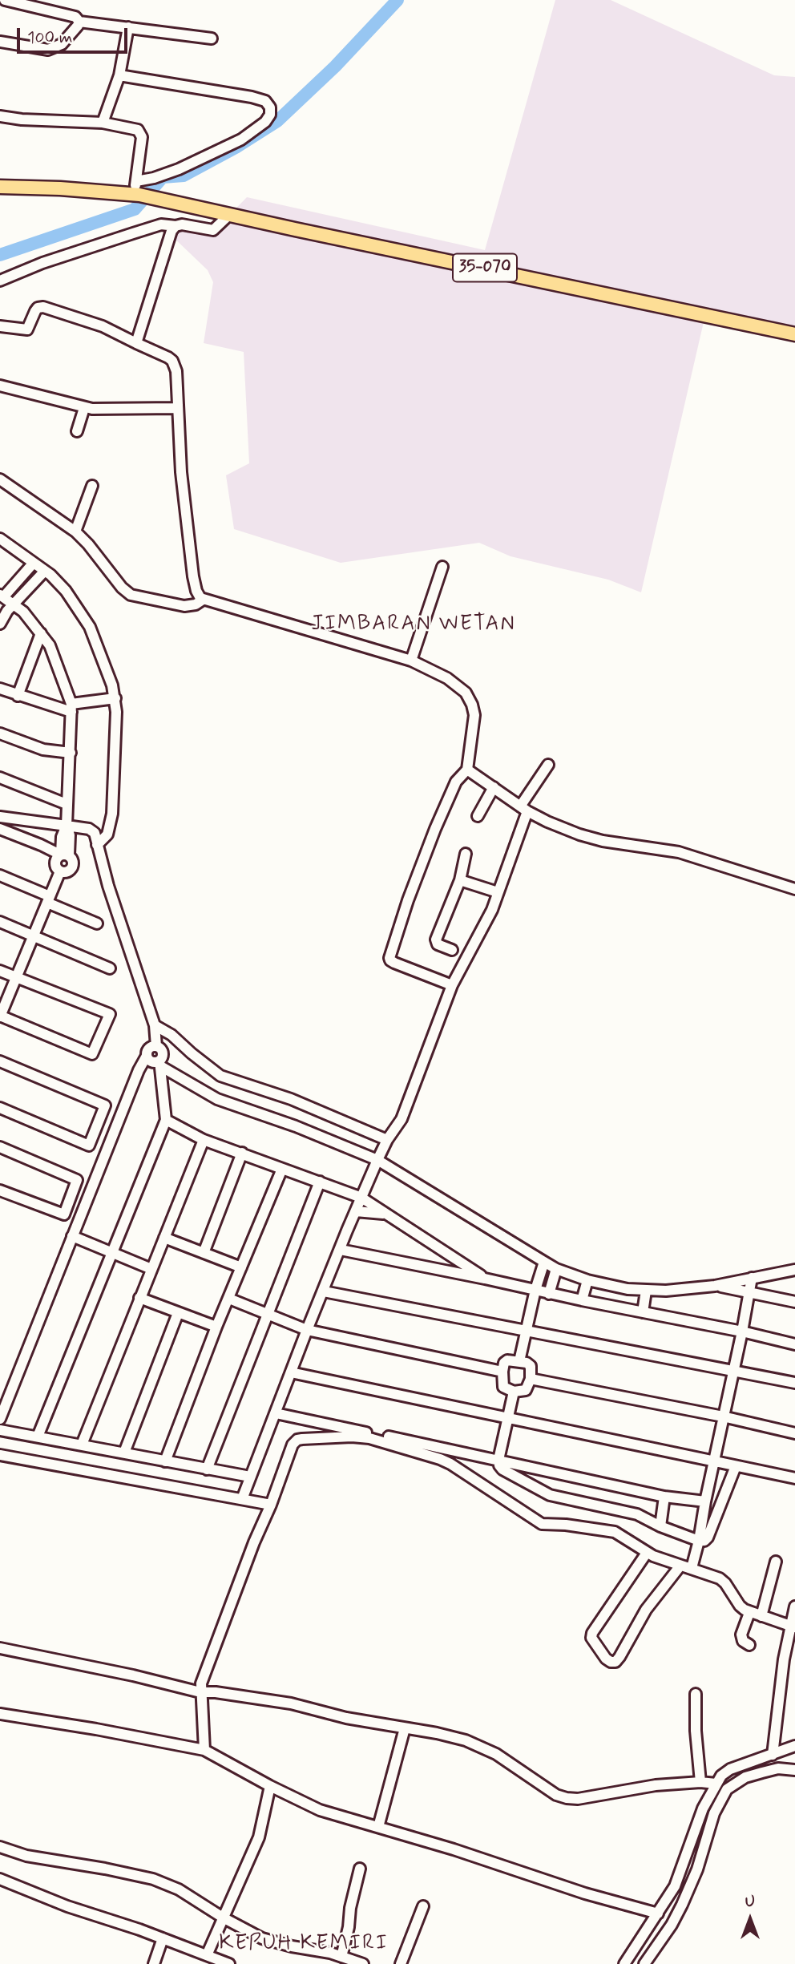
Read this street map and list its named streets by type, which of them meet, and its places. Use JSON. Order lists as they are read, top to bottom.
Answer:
{
  "streets": {
    "main road": ["35-070"]
  },
  "districts": ["JIMBARAN WETAN", "KEPUH KEMIRI"],
  "scale_bar": "100 m",
  "north": "top"
}
